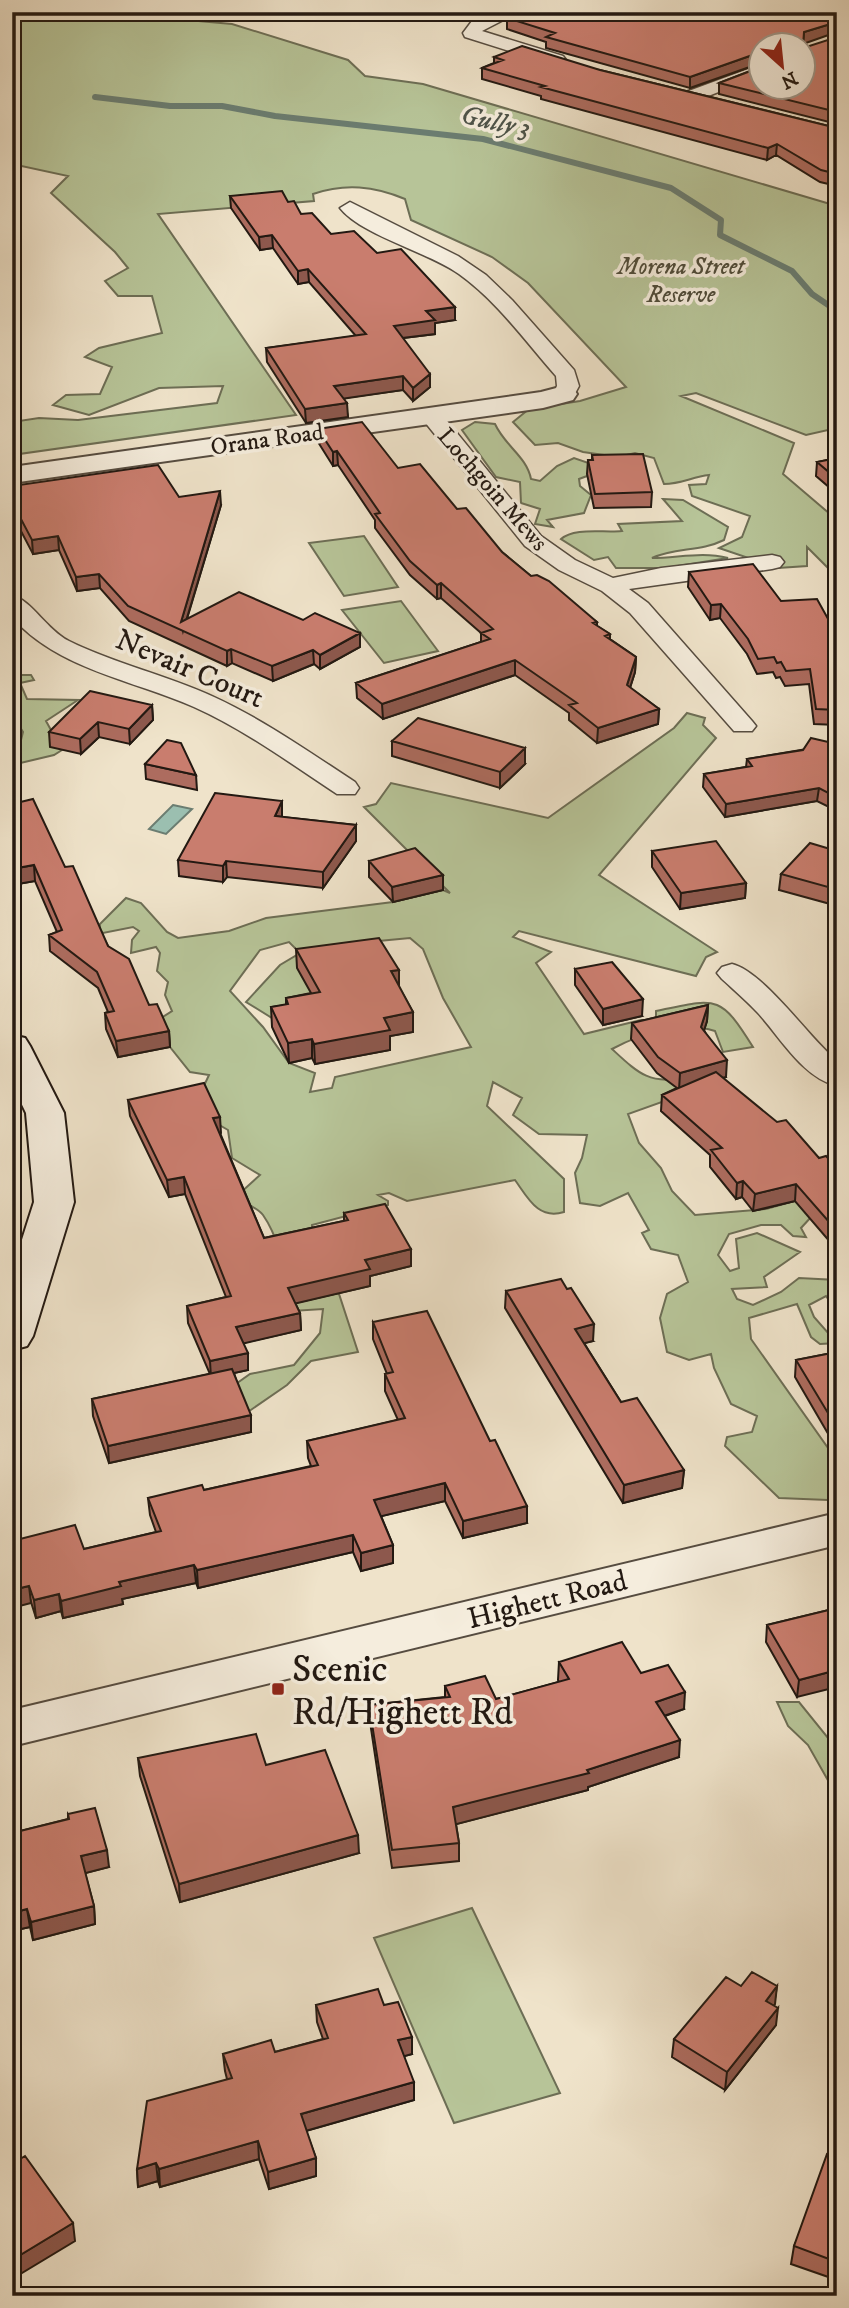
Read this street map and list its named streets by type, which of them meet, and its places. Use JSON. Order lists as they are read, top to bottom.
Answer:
{
  "streets": {
    "street": [
      "Orana Road",
      "Lochgoin Mews",
      "Nevair Court",
      "Highett Road"
    ]
  },
  "crossings": [
    ["Orana Road", "Lochgoin Mews"]
  ],
  "water": ["Gully 3"],
  "parks": ["Morena Street Reserve"],
  "places": {
    "transit": ["Scenic Rd/Highett Rd"]
  },
  "north": "bottom right"
}
